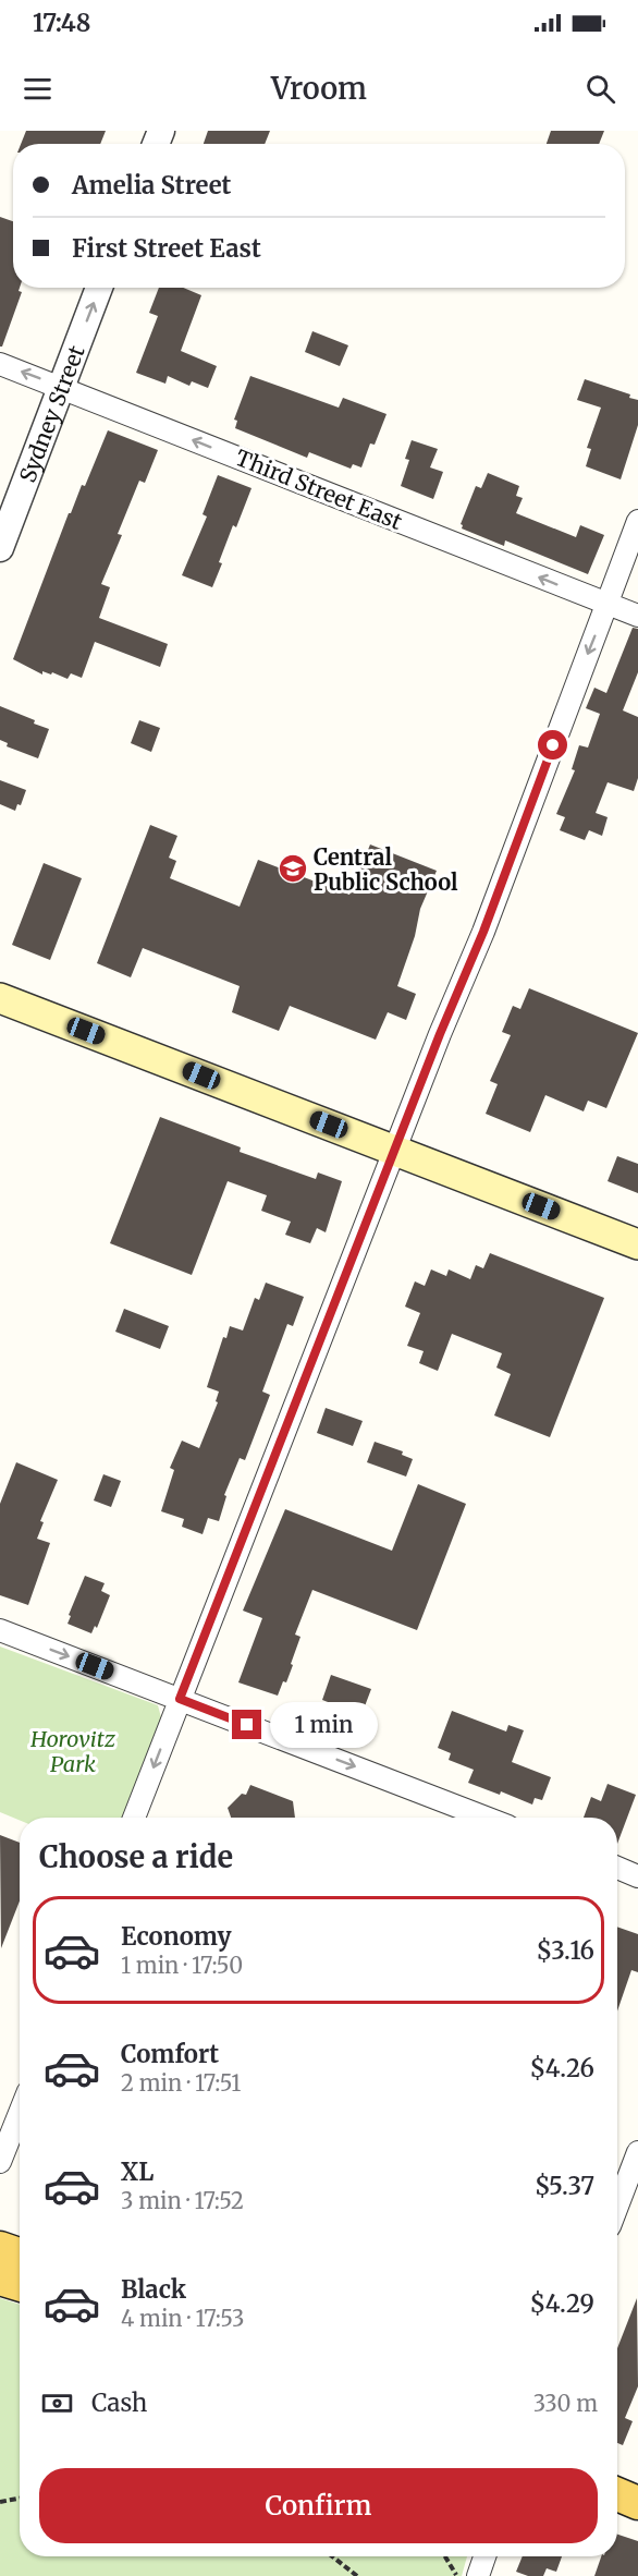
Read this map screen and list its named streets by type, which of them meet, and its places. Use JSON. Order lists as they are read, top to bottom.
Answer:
{
  "streets": {
    "street": ["Sydney Street", "Third Street East"]
  },
  "crossings": [
    ["Sydney Street", "Third Street East"]
  ],
  "one_way": ["Sydney Street", "Third Street East"],
  "parks": ["Horovitz Park"],
  "places": {
    "school or university": ["Central Public School"]
  },
  "page": {
    "status": "17:48",
    "header": "Vroom",
    "banner": ["Amelia Street", "First Street East"],
    "bubble": "1 min",
    "heading": "Choose a ride",
    "list": [
      {
        "name": "Economy",
        "note": "1 min · 17:50",
        "value": "$3.16"
      },
      {
        "name": "Comfort",
        "note": "2 min · 17:51",
        "value": "$4.26"
      },
      {
        "name": "XL",
        "note": "3 min · 17:52",
        "value": "$5.37"
      },
      {
        "name": "Black",
        "note": "4 min · 17:53",
        "value": "$4.29"
      }
    ],
    "pay": ["Cash", "330 m"],
    "buttons": "Confirm"
  }
}
